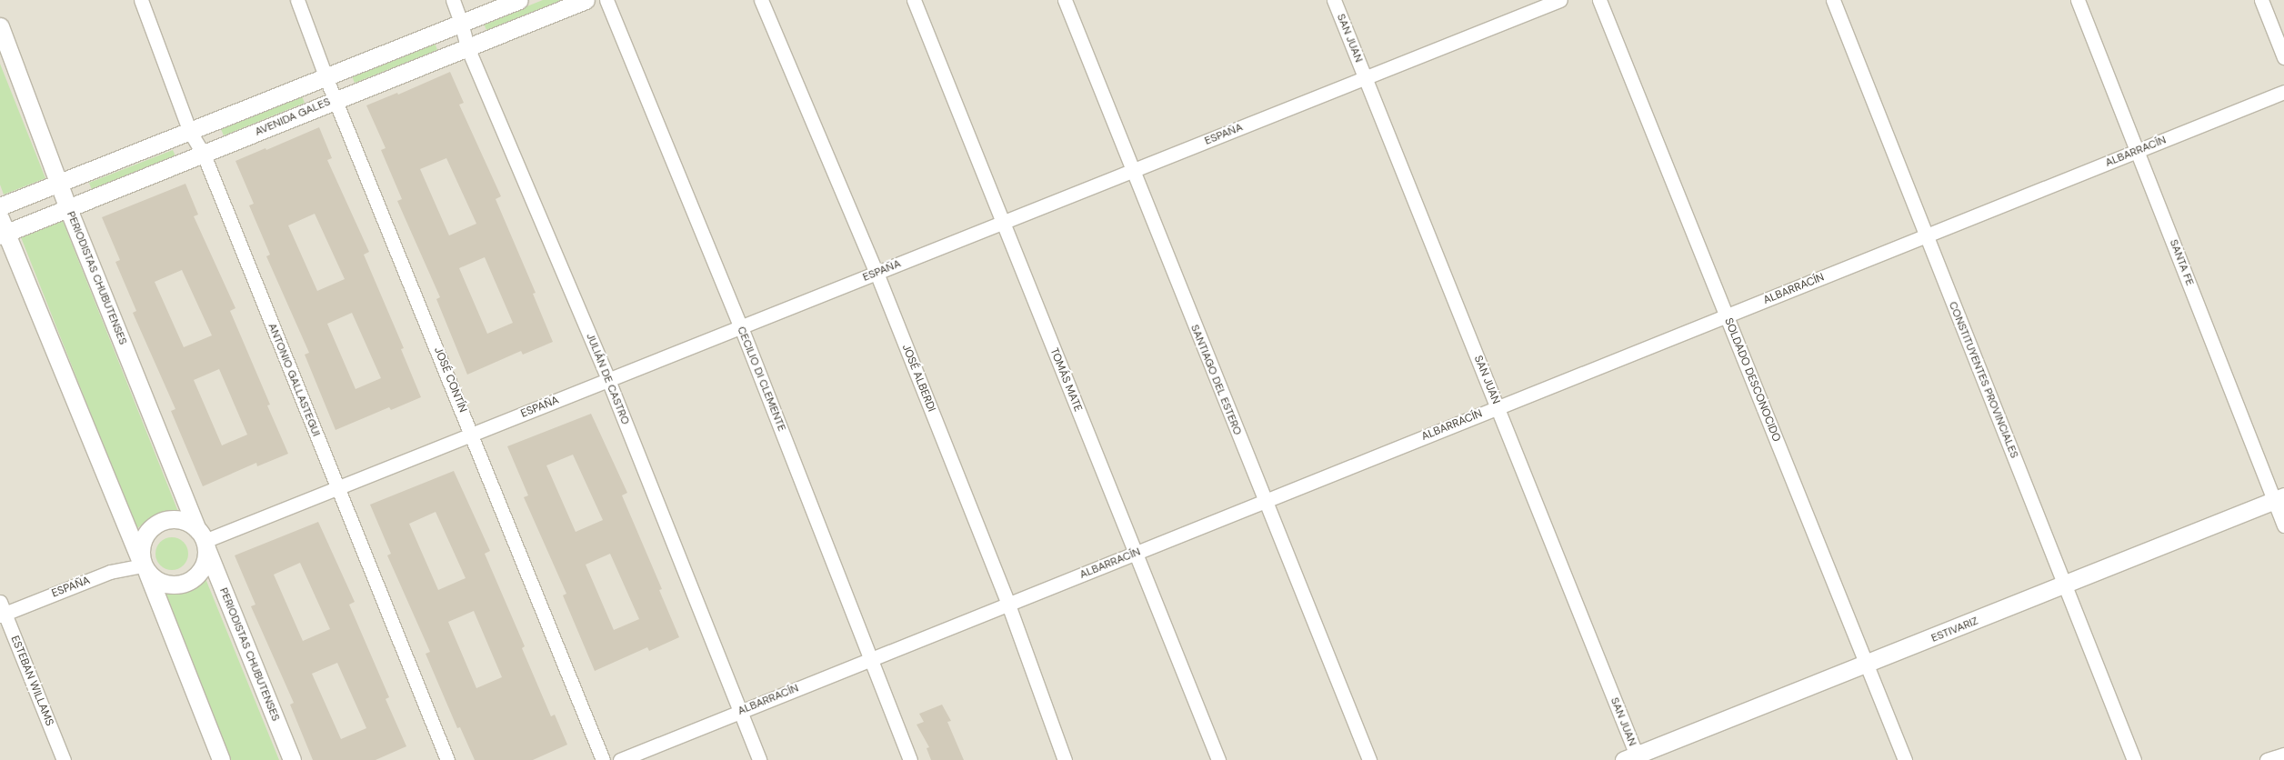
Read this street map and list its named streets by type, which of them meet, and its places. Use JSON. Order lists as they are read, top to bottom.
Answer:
{
  "streets": {
    "street": [
      "SAN JUAN",
      "AVENIDA GALES",
      "ESPAÑA",
      "ALBARRACÍN",
      "SANTA FE",
      "PERIODISTAS CHUBUTENSES",
      "JOSÉ ALBERDI",
      "JULIÁN DE CASTRO",
      "CECILIO DI CLEMENTE",
      "ANTONIO GALLASTEGUI",
      "JOSÉ CONTÍN",
      "TOMÁS MATE",
      "SANTIAGO DEL ESTERO",
      "SOLDADO DESCONOCIDO",
      "CONSTITUYENTES PROVINCIALES",
      "ESTIVARIZ",
      "ESTEBAN WILLAMS"
    ]
  },
  "crossings": [
    ["SAN JUAN", "ESPAÑA"],
    ["SAN JUAN", "ALBARRACÍN"],
    ["SAN JUAN", "ESTIVARIZ"],
    ["AVENIDA GALES", "PERIODISTAS CHUBUTENSES"],
    ["AVENIDA GALES", "JULIÁN DE CASTRO"],
    ["AVENIDA GALES", "ANTONIO GALLASTEGUI"],
    ["AVENIDA GALES", "JOSÉ CONTÍN"],
    ["ESPAÑA", "PERIODISTAS CHUBUTENSES"],
    ["ESPAÑA", "JOSÉ ALBERDI"],
    ["ESPAÑA", "JULIÁN DE CASTRO"],
    ["ESPAÑA", "CECILIO DI CLEMENTE"],
    ["ESPAÑA", "ANTONIO GALLASTEGUI"],
    ["ESPAÑA", "JOSÉ CONTÍN"],
    ["ESPAÑA", "TOMÁS MATE"],
    ["ESPAÑA", "SANTIAGO DEL ESTERO"],
    ["ESPAÑA", "ESTEBAN WILLAMS"],
    ["ALBARRACÍN", "SANTA FE"],
    ["ALBARRACÍN", "JOSÉ ALBERDI"],
    ["ALBARRACÍN", "JULIÁN DE CASTRO"],
    ["ALBARRACÍN", "CECILIO DI CLEMENTE"],
    ["ALBARRACÍN", "TOMÁS MATE"],
    ["ALBARRACÍN", "SANTIAGO DEL ESTERO"],
    ["ALBARRACÍN", "SOLDADO DESCONOCIDO"],
    ["ALBARRACÍN", "CONSTITUYENTES PROVINCIALES"],
    ["SANTA FE", "ESTIVARIZ"],
    ["SOLDADO DESCONOCIDO", "ESTIVARIZ"],
    ["CONSTITUYENTES PROVINCIALES", "ESTIVARIZ"]
  ]
}
